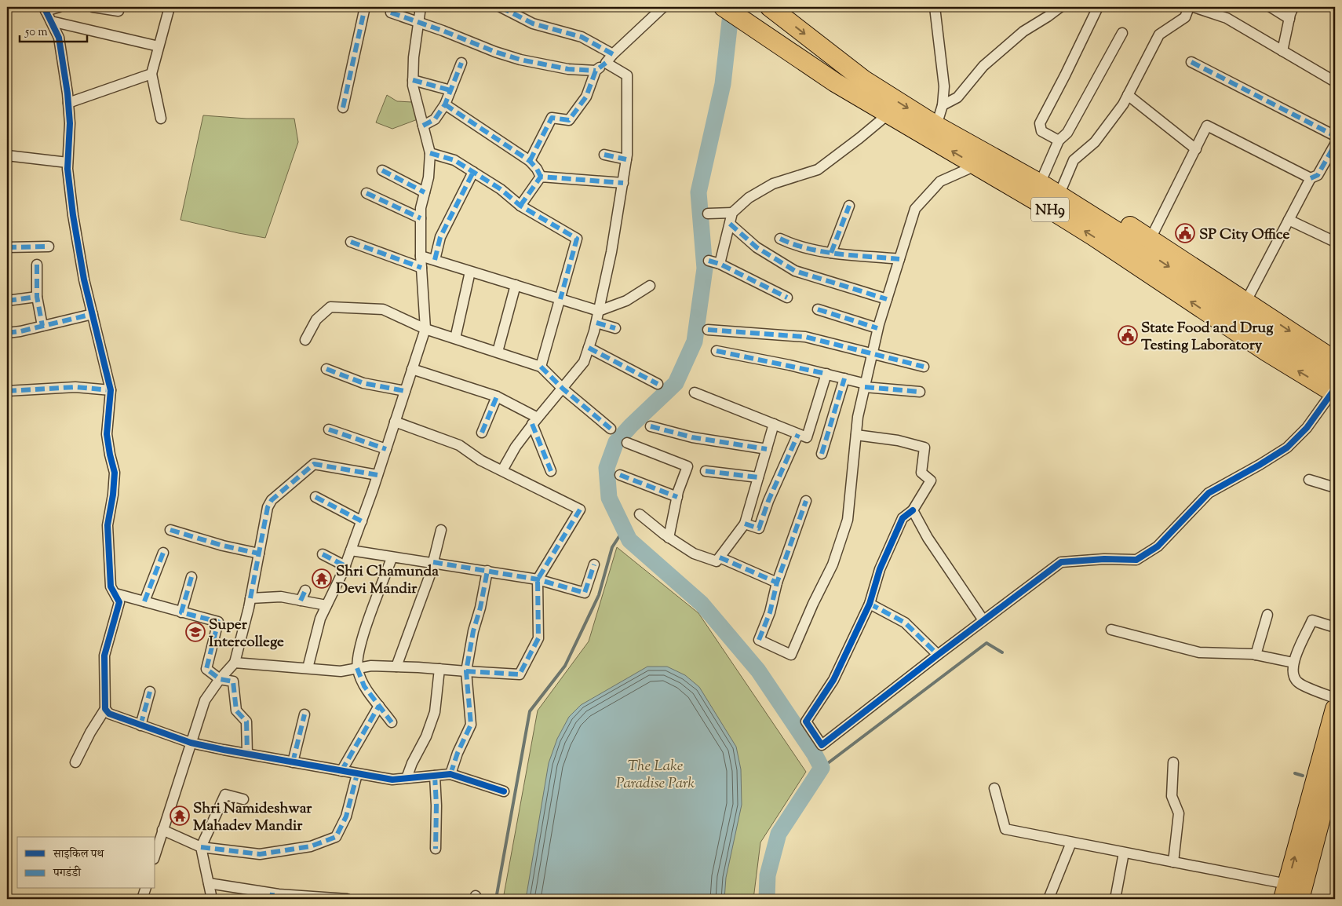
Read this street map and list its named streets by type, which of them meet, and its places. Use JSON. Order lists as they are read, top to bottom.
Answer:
{
  "streets": {
    "highway": ["NH9"]
  },
  "parks": ["The Lake Paradise Park"],
  "places": {
    "public building": ["SP City Office", "State Food and Drug Testing Laboratory"],
    "temple": ["Shri Chamunda Devi Mandir", "Shri Namideshwar Mahadev Mandir"],
    "school or university": ["Super Intercollege"]
  },
  "legend": ["साइकिल पथ", "पगडंडी"],
  "scale_bar": "50 m"
}
